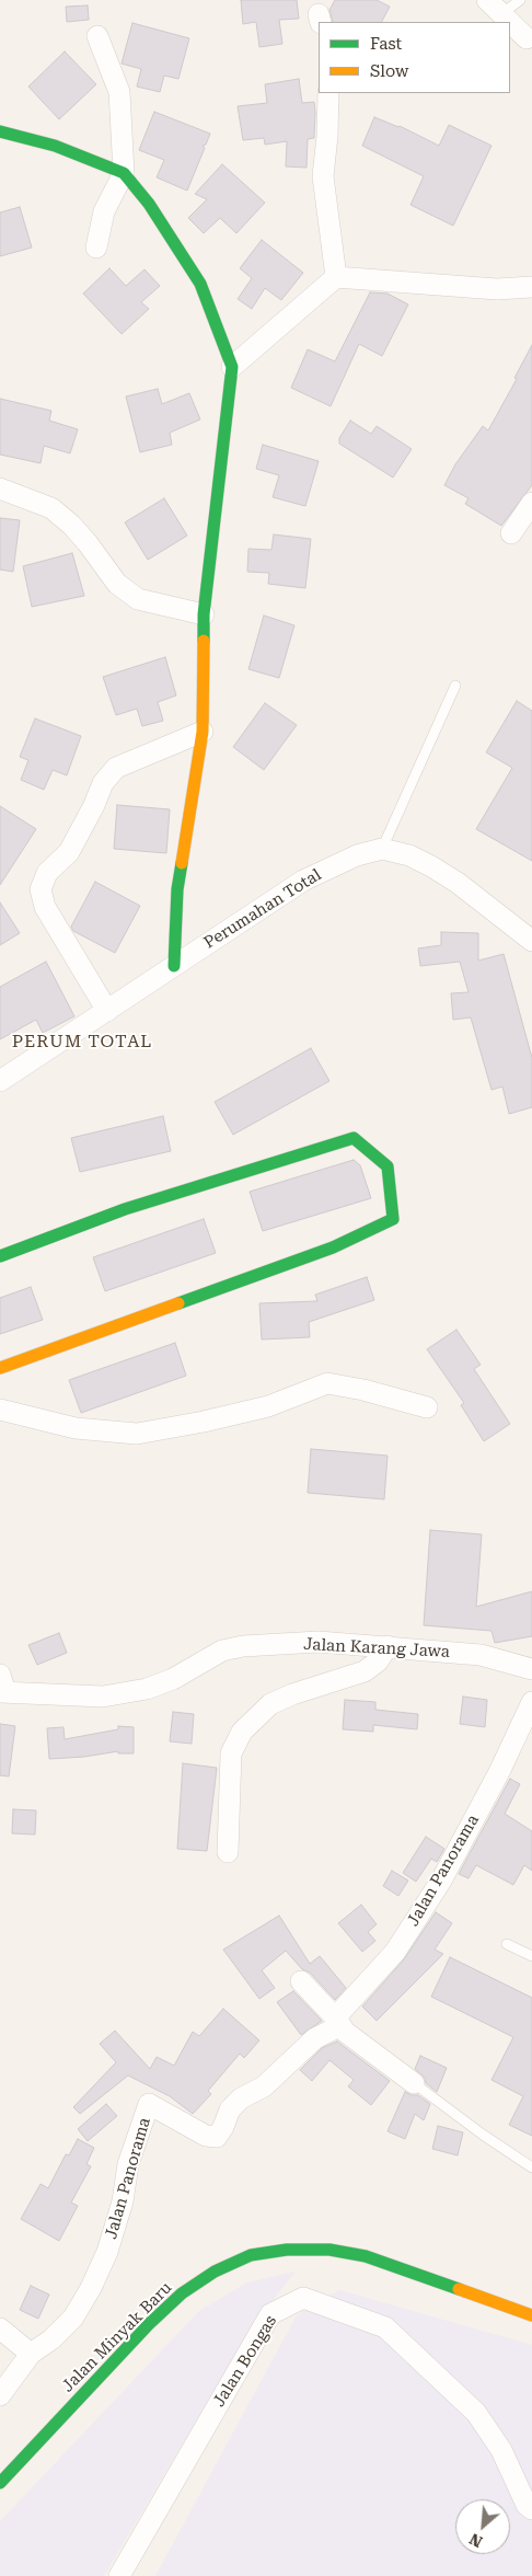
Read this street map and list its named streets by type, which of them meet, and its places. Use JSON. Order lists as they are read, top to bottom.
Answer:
{
  "streets": {
    "street": [
      "Perumahan Total",
      "Jalan Karang Jawa",
      "Jalan Panorama",
      "Jalan Minyak Baru",
      "Jalan Bongas"
    ]
  },
  "districts": ["PERUM TOTAL"],
  "legend": ["Fast", "Slow"],
  "north": "bottom left"
}
